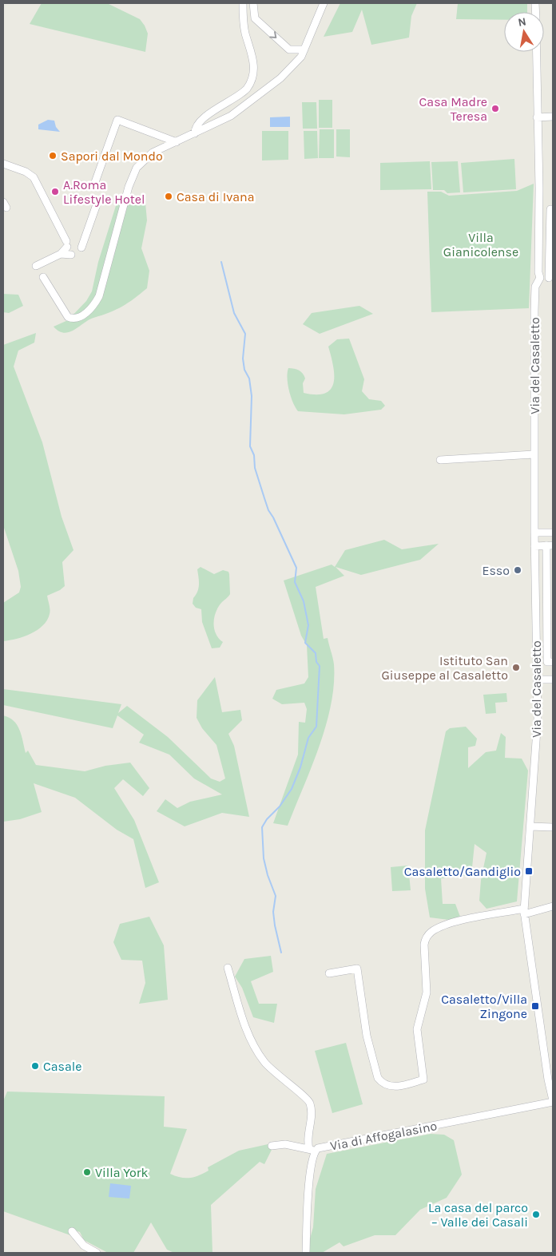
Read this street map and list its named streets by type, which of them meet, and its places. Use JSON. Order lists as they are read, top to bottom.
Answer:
{
  "streets": {
    "street": ["Via del Casaletto", "Via di Affogalasino"]
  },
  "crossings": [
    ["Via del Casaletto", "Via di Affogalasino"]
  ],
  "parks": ["Villa Gianicolense"],
  "places": {
    "other": [
      "Casa Madre Teresa",
      "Sapori dal Mondo",
      "A.Roma Lifestyle Hotel",
      "Casa di Ivana",
      "Esso",
      "Istituto San Giuseppe al Casaletto",
      "Casale",
      "Villa York",
      "La casa del parco – Valle dei Casali"
    ],
    "transit": ["Casaletto/Gandiglio", "Casaletto/Villa Zingone"]
  },
  "north": "top"
}
